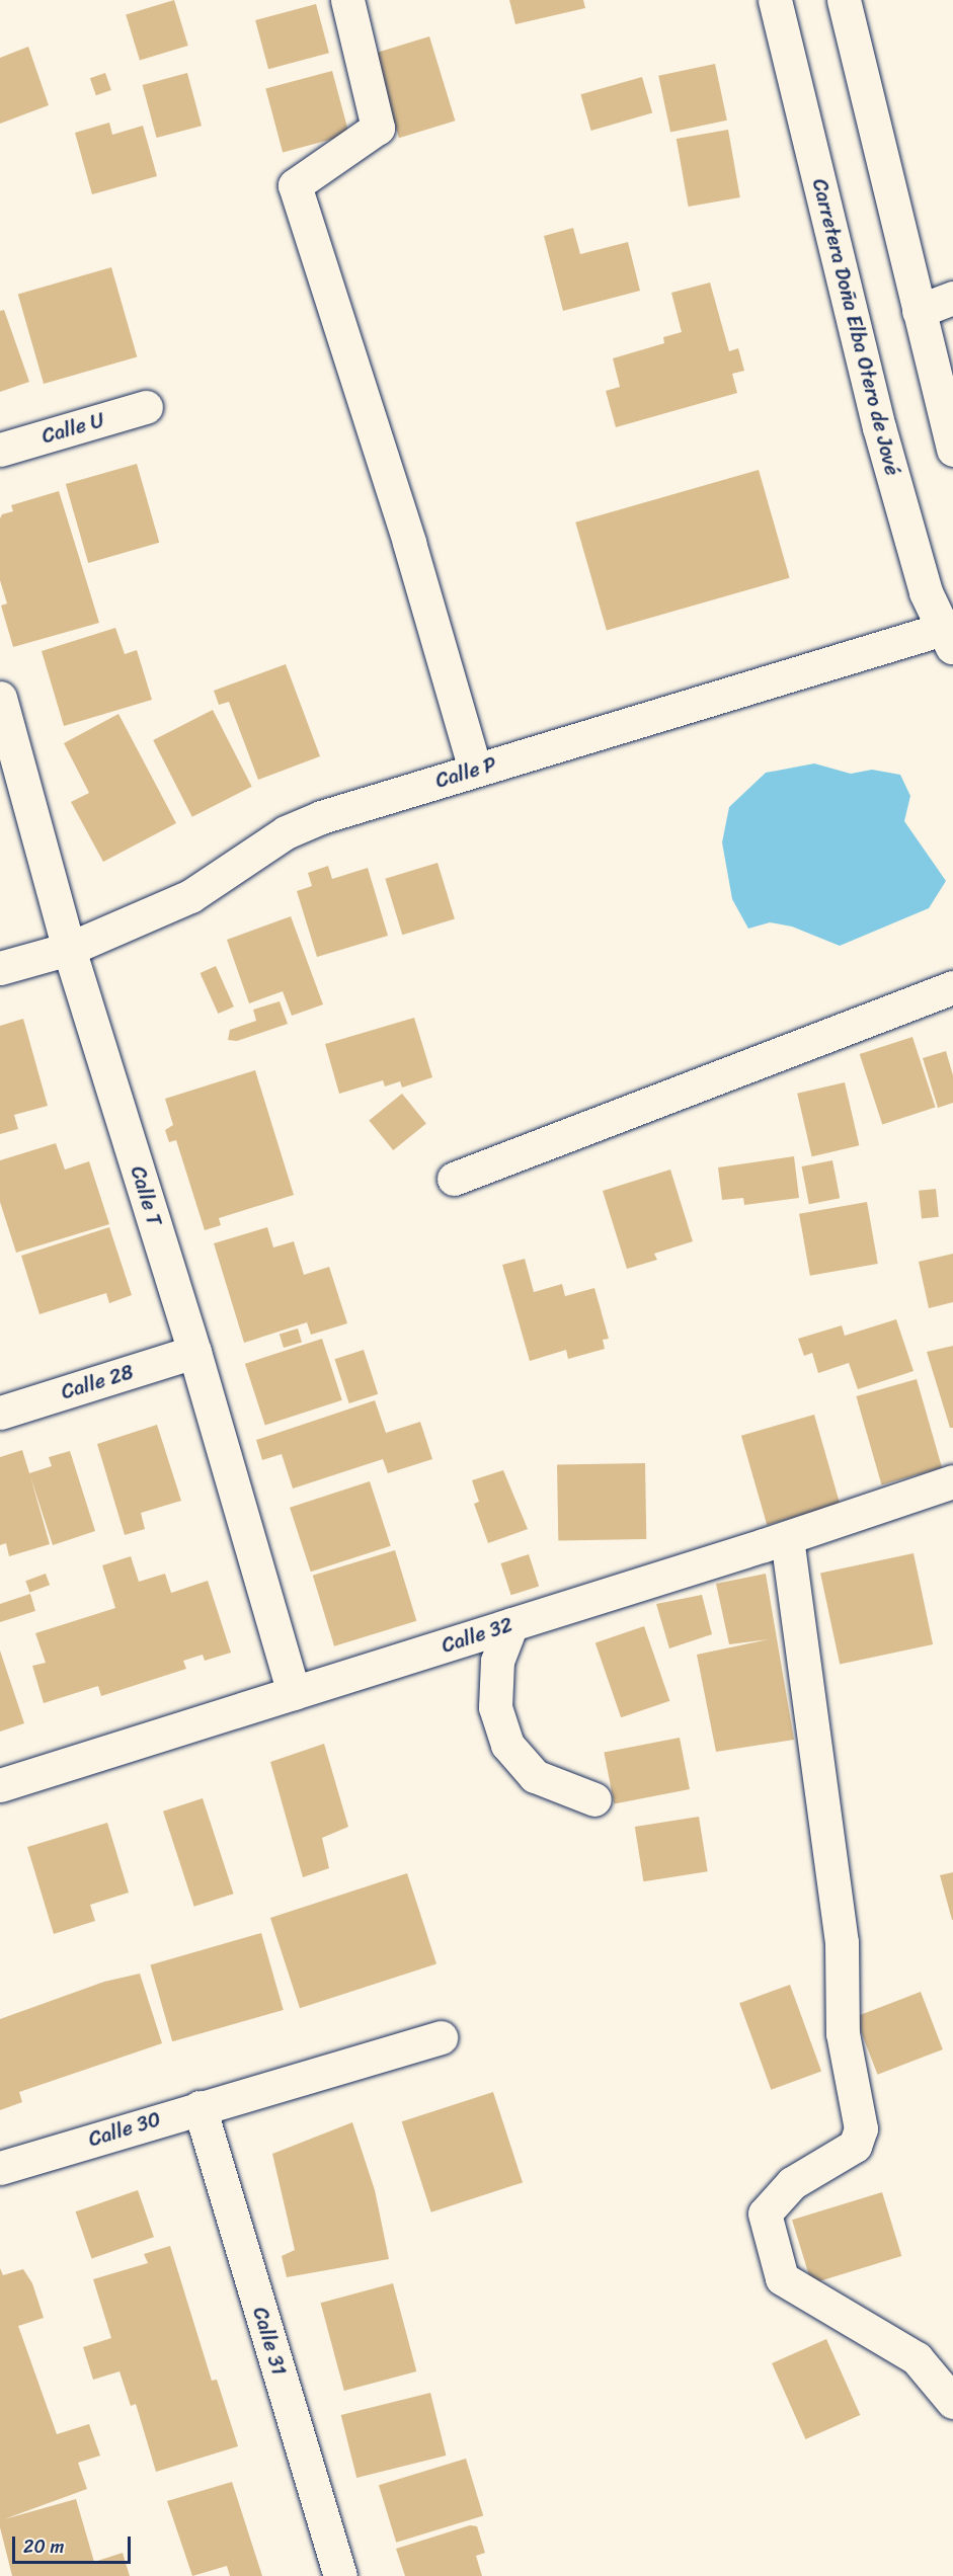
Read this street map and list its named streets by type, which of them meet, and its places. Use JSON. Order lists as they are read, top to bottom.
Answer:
{
  "streets": {
    "street": [
      "Carretera Doña Elba Otero de Jové",
      "Calle U",
      "Calle P",
      "Calle T",
      "Calle 28",
      "Calle 32",
      "Calle 30",
      "Calle 31"
    ]
  },
  "crossings": [
    ["Carretera Doña Elba Otero de Jové", "Calle P"],
    ["Calle P", "Calle T"],
    ["Calle T", "Calle 28"],
    ["Calle T", "Calle 32"],
    ["Calle 30", "Calle 31"]
  ],
  "scale_bar": "20 m"
}
